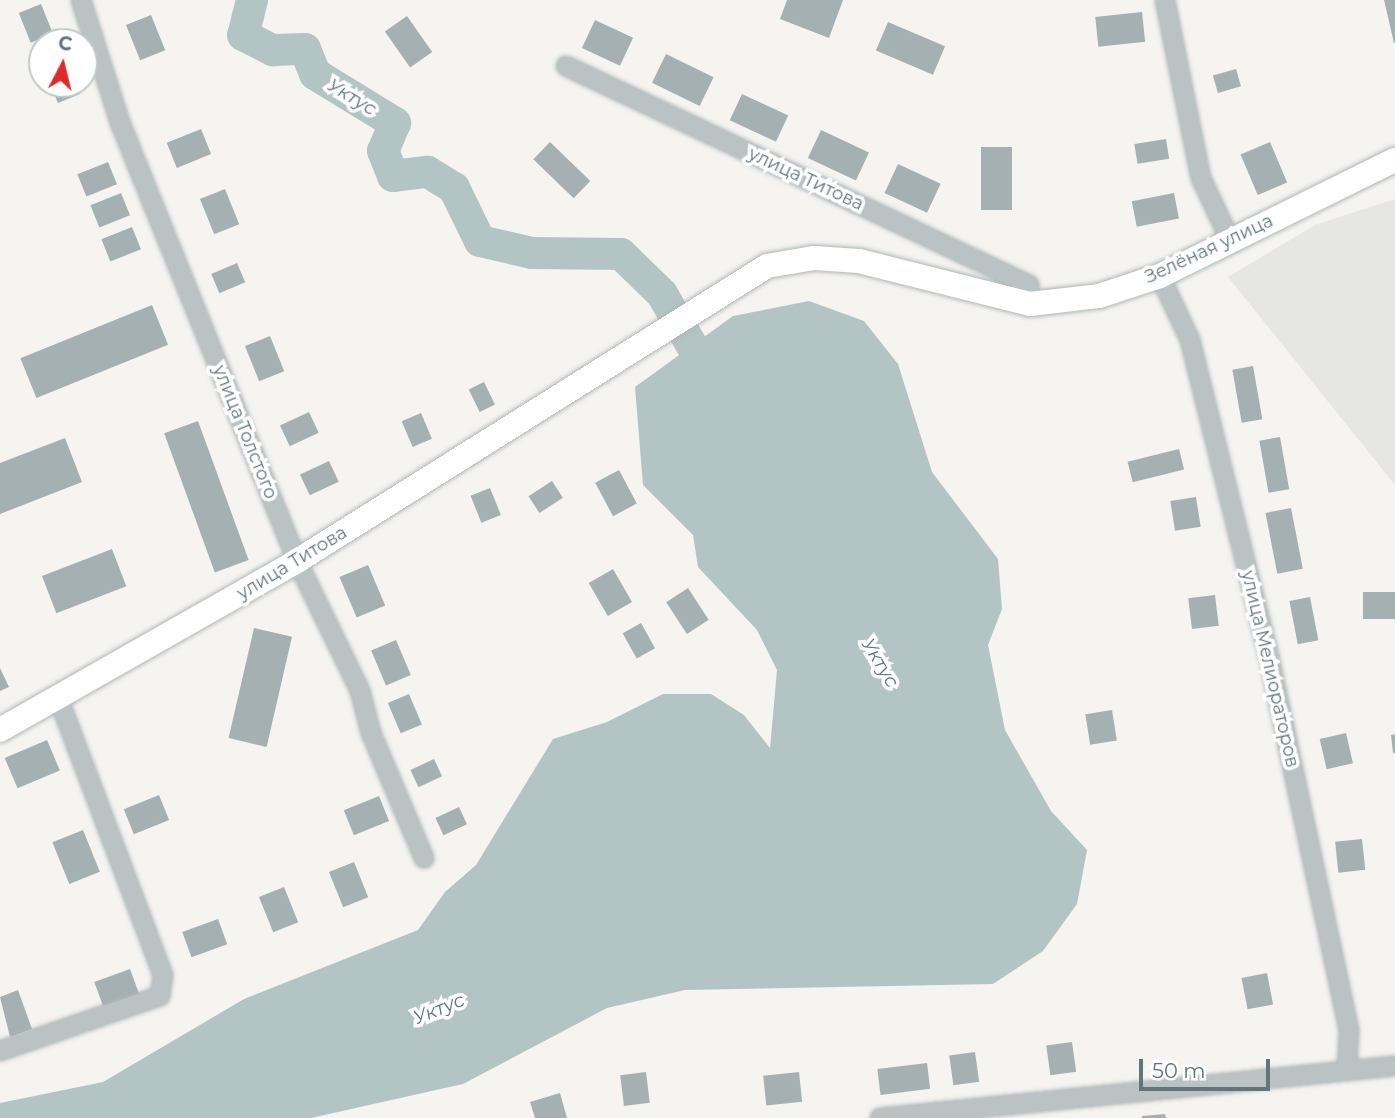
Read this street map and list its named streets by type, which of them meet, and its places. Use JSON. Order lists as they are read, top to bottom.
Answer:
{
  "streets": {
    "street": [
      "улица Титова",
      "Зелёная улица",
      "улица Толстого",
      "улица Мелиораторов"
    ]
  },
  "crossings": [
    ["улица Титова", "Зелёная улица"],
    ["улица Титова", "улица Толстого"],
    ["Зелёная улица", "улица Мелиораторов"]
  ],
  "water": ["Уктус"],
  "scale_bar": "50 m",
  "north": "top"
}
